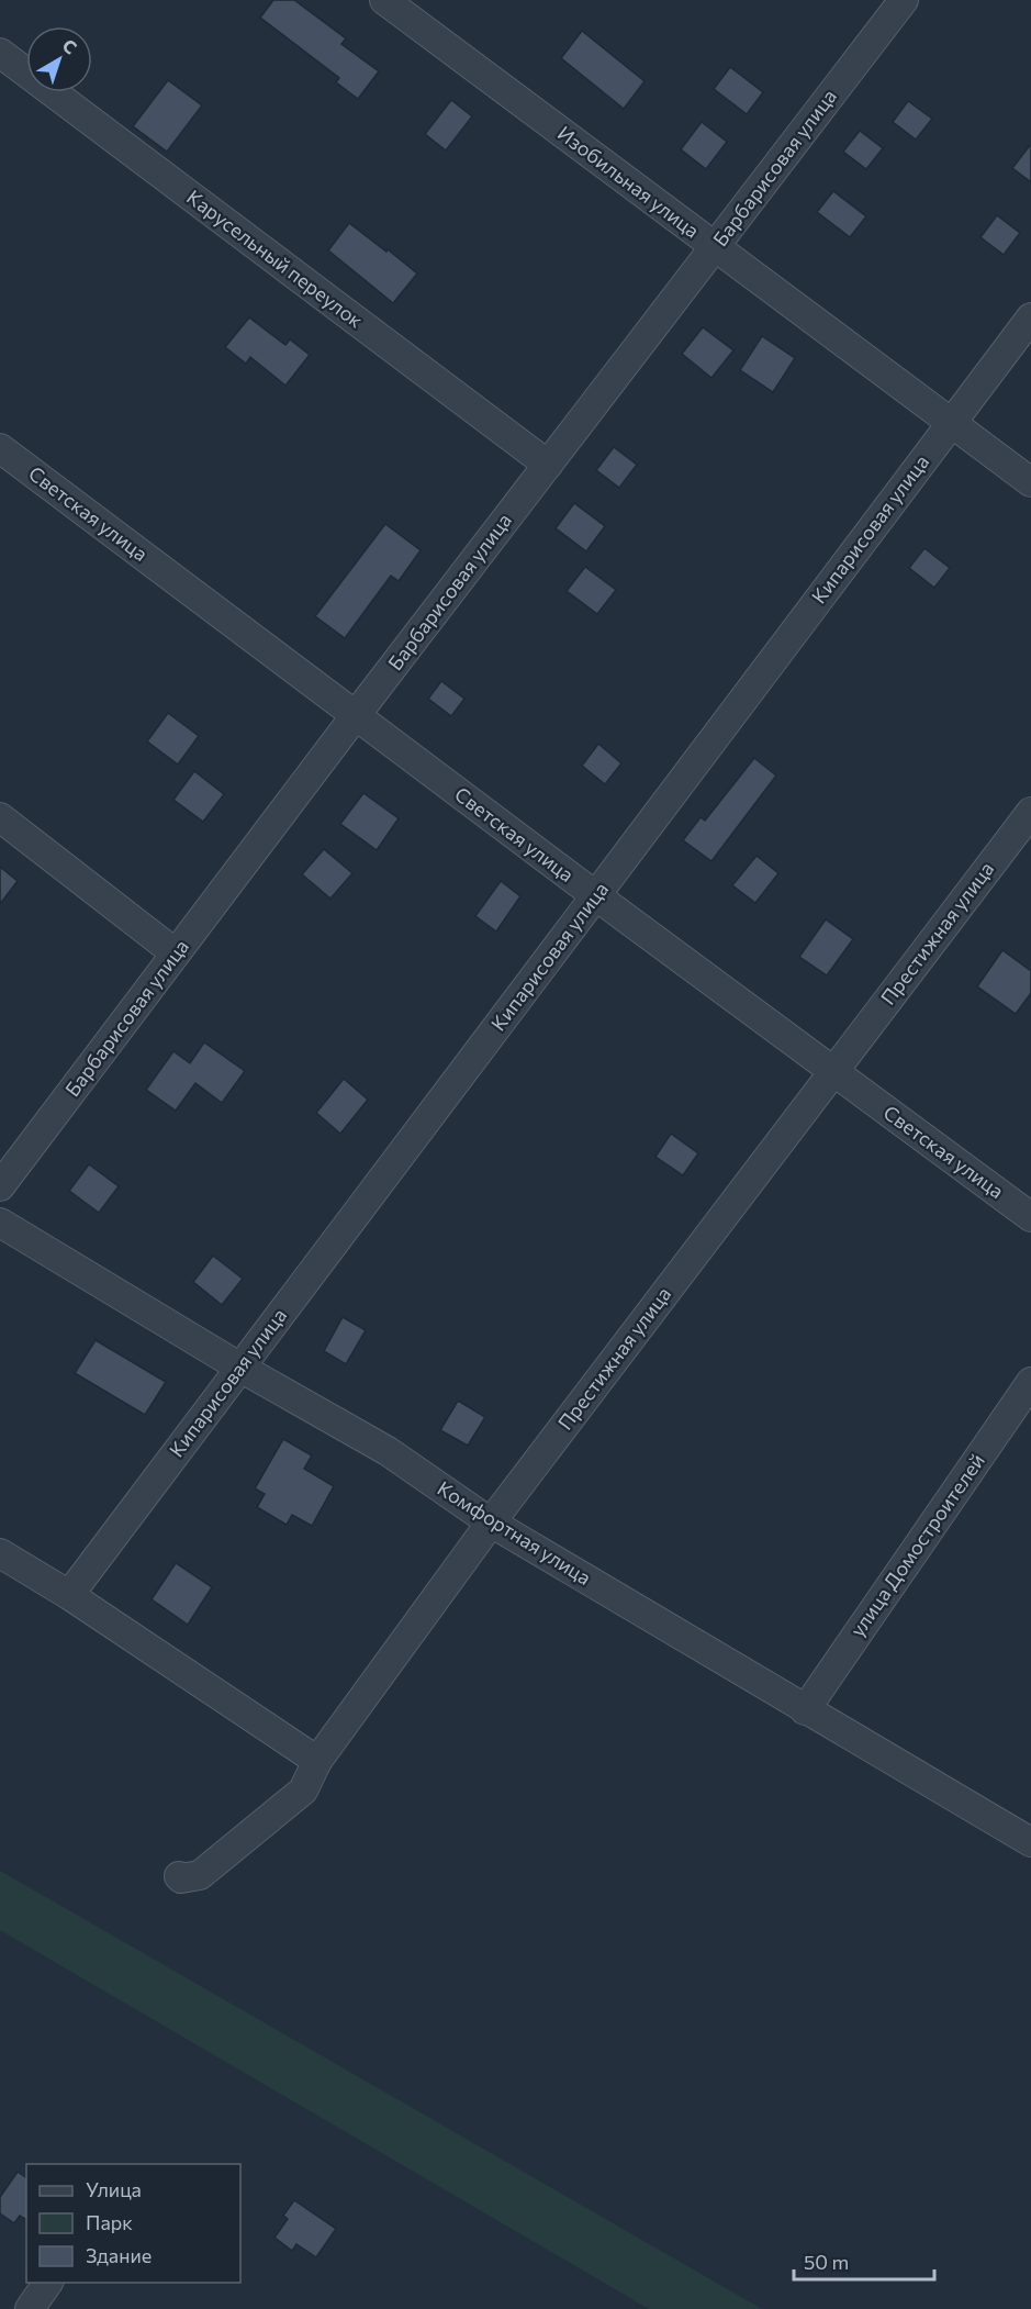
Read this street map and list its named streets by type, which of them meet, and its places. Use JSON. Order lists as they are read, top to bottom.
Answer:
{
  "streets": {
    "street": [
      "Барбарисовая улица",
      "Изобильная улица",
      "Карусельный переулок",
      "Светская улица",
      "Кипарисовая улица",
      "Престижная улица",
      "Комфортная улица",
      "улица Домостроителей"
    ]
  },
  "crossings": [
    ["Барбарисовая улица", "Изобильная улица"],
    ["Барбарисовая улица", "Карусельный переулок"],
    ["Барбарисовая улица", "Светская улица"],
    ["Изобильная улица", "Кипарисовая улица"],
    ["Светская улица", "Кипарисовая улица"],
    ["Светская улица", "Престижная улица"],
    ["Кипарисовая улица", "Комфортная улица"],
    ["Престижная улица", "Комфортная улица"],
    ["Комфортная улица", "улица Домостроителей"]
  ],
  "legend": ["Улица", "Парк", "Здание"],
  "scale_bar": "50 m",
  "north": "top right"
}
